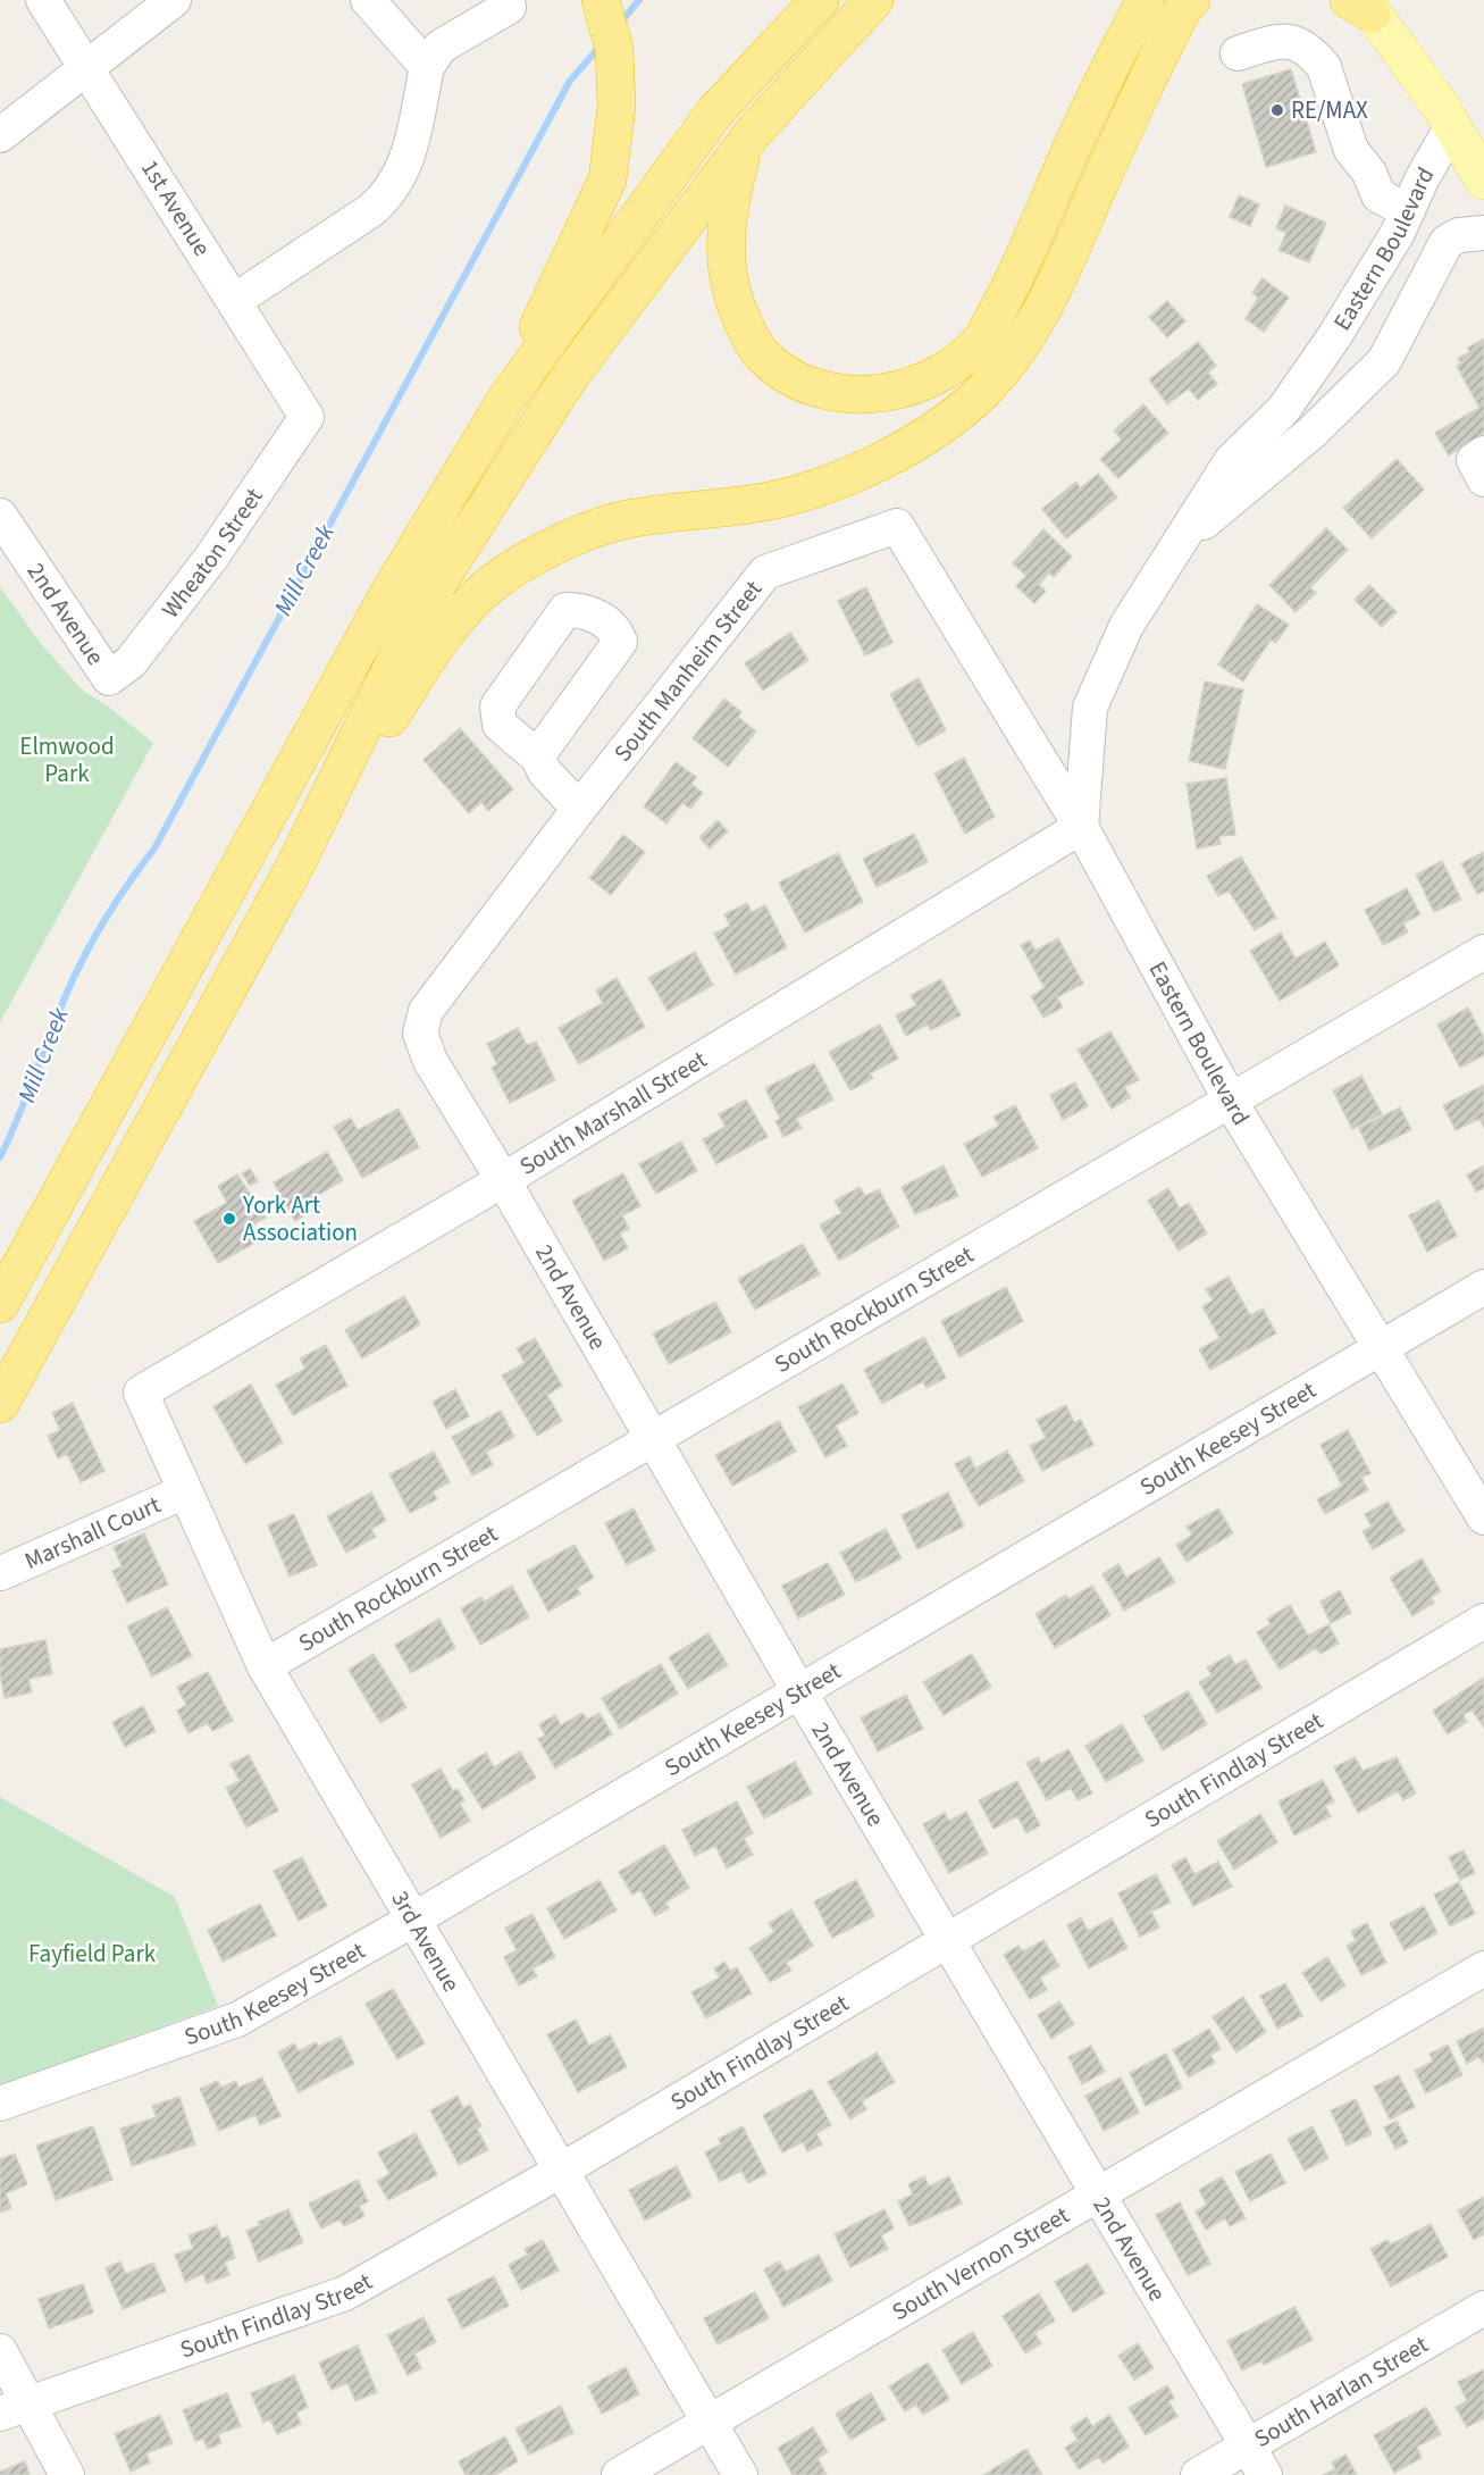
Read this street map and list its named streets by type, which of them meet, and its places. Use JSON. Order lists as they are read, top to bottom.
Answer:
{
  "streets": {
    "street": [
      "1st Avenue",
      "Eastern Boulevard",
      "Wheaton Street",
      "2nd Avenue",
      "South Manheim Street",
      "South Marshall Street",
      "South Rockburn Street",
      "South Keesey Street",
      "Marshall Court",
      "South Findlay Street",
      "3rd Avenue",
      "South Vernon Street",
      "South Harlan Street"
    ]
  },
  "crossings": [
    ["1st Avenue", "Wheaton Street"],
    ["Eastern Boulevard", "South Manheim Street"],
    ["Eastern Boulevard", "South Marshall Street"],
    ["Eastern Boulevard", "South Rockburn Street"],
    ["Eastern Boulevard", "South Keesey Street"],
    ["Wheaton Street", "2nd Avenue"],
    ["2nd Avenue", "South Manheim Street"],
    ["2nd Avenue", "South Marshall Street"],
    ["2nd Avenue", "South Rockburn Street"],
    ["2nd Avenue", "South Keesey Street"],
    ["2nd Avenue", "South Findlay Street"],
    ["2nd Avenue", "South Vernon Street"],
    ["2nd Avenue", "South Harlan Street"],
    ["South Manheim Street", "South Marshall Street"],
    ["South Marshall Street", "3rd Avenue"],
    ["South Rockburn Street", "3rd Avenue"],
    ["South Keesey Street", "3rd Avenue"],
    ["Marshall Court", "3rd Avenue"],
    ["South Findlay Street", "3rd Avenue"],
    ["3rd Avenue", "South Vernon Street"]
  ],
  "water": ["Mill Creek"],
  "parks": ["Elmwood Park", "Fayfield Park"],
  "places": ["RE/MAX", "York Art Association"]
}
